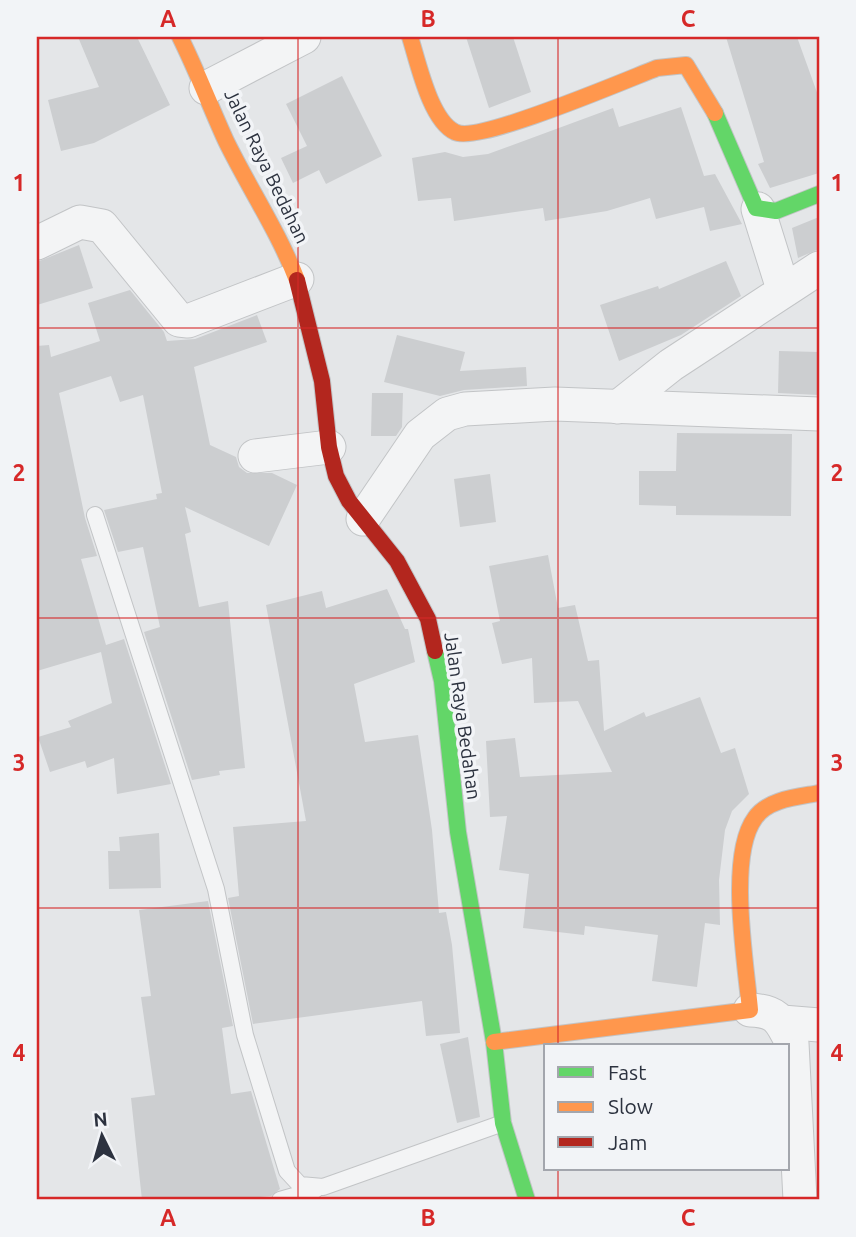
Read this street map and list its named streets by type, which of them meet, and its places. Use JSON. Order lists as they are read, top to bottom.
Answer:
{
  "streets": {
    "street": ["Jalan Raya Bedahan"]
  },
  "legend": ["Fast", "Slow", "Jam"],
  "north": "top",
  "grid": {
    "columns": ["A", "B", "C"],
    "rows": [
      "1",
      "2",
      "3",
      "4"
    ]
  }
}
